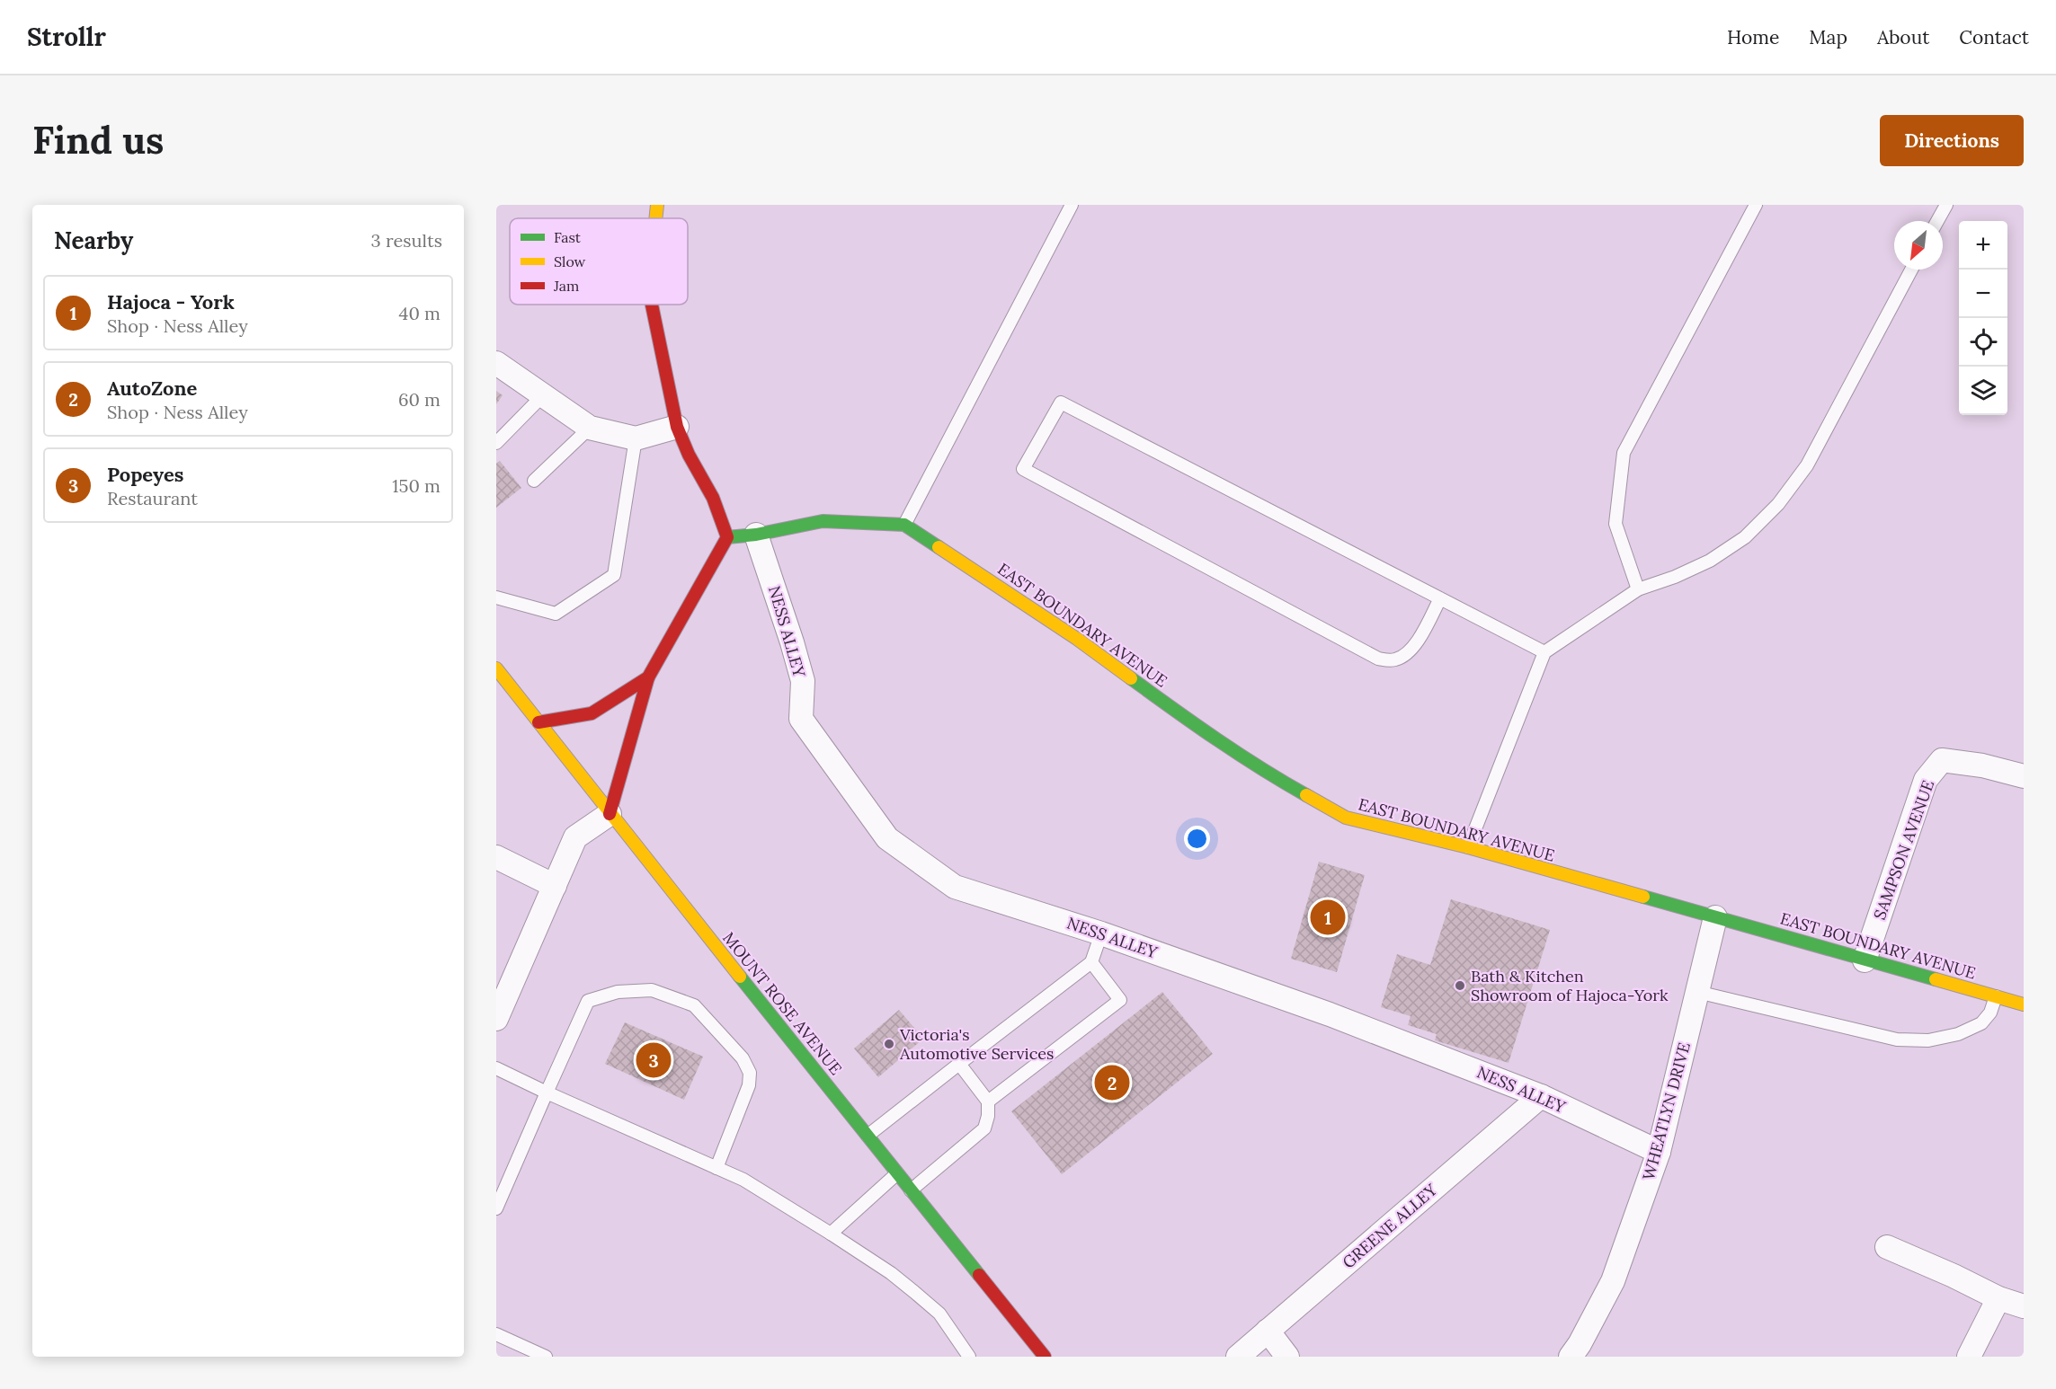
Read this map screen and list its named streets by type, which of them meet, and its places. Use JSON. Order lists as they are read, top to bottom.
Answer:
{
  "streets": {
    "street": [
      "EAST BOUNDARY AVENUE",
      "NESS ALLEY",
      "SAMPSON AVENUE",
      "MOUNT ROSE AVENUE",
      "WHEATLYN DRIVE",
      "GREENE ALLEY"
    ]
  },
  "crossings": [
    ["EAST BOUNDARY AVENUE", "SAMPSON AVENUE"],
    ["EAST BOUNDARY AVENUE", "WHEATLYN DRIVE"],
    ["NESS ALLEY", "WHEATLYN DRIVE"],
    ["NESS ALLEY", "GREENE ALLEY"]
  ],
  "places": ["Bath & Kitchen Showroom of Hajoca-York", "Victoria's Automotive Services"],
  "legend": ["Fast", "Slow", "Jam"],
  "north": "bottom left",
  "page": {
    "header": "Strollr",
    "nav": [
      "Home",
      "Map",
      "About",
      "Contact"
    ],
    "buttons": "Directions",
    "title": "Find us",
    "heading": ["Nearby", "3 results"],
    "map_buttons": ["+", "−"],
    "list": [
      {
        "mark": "1",
        "name": "Hajoca - York",
        "note": "Shop · Ness Alley",
        "value": "40 m"
      },
      {
        "mark": "2",
        "name": "AutoZone",
        "note": "Shop · Ness Alley",
        "value": "60 m"
      },
      {
        "mark": "3",
        "name": "Popeyes",
        "note": "Restaurant",
        "value": "150 m"
      }
    ],
    "pins": ["1", "3", "2"]
  }
}
